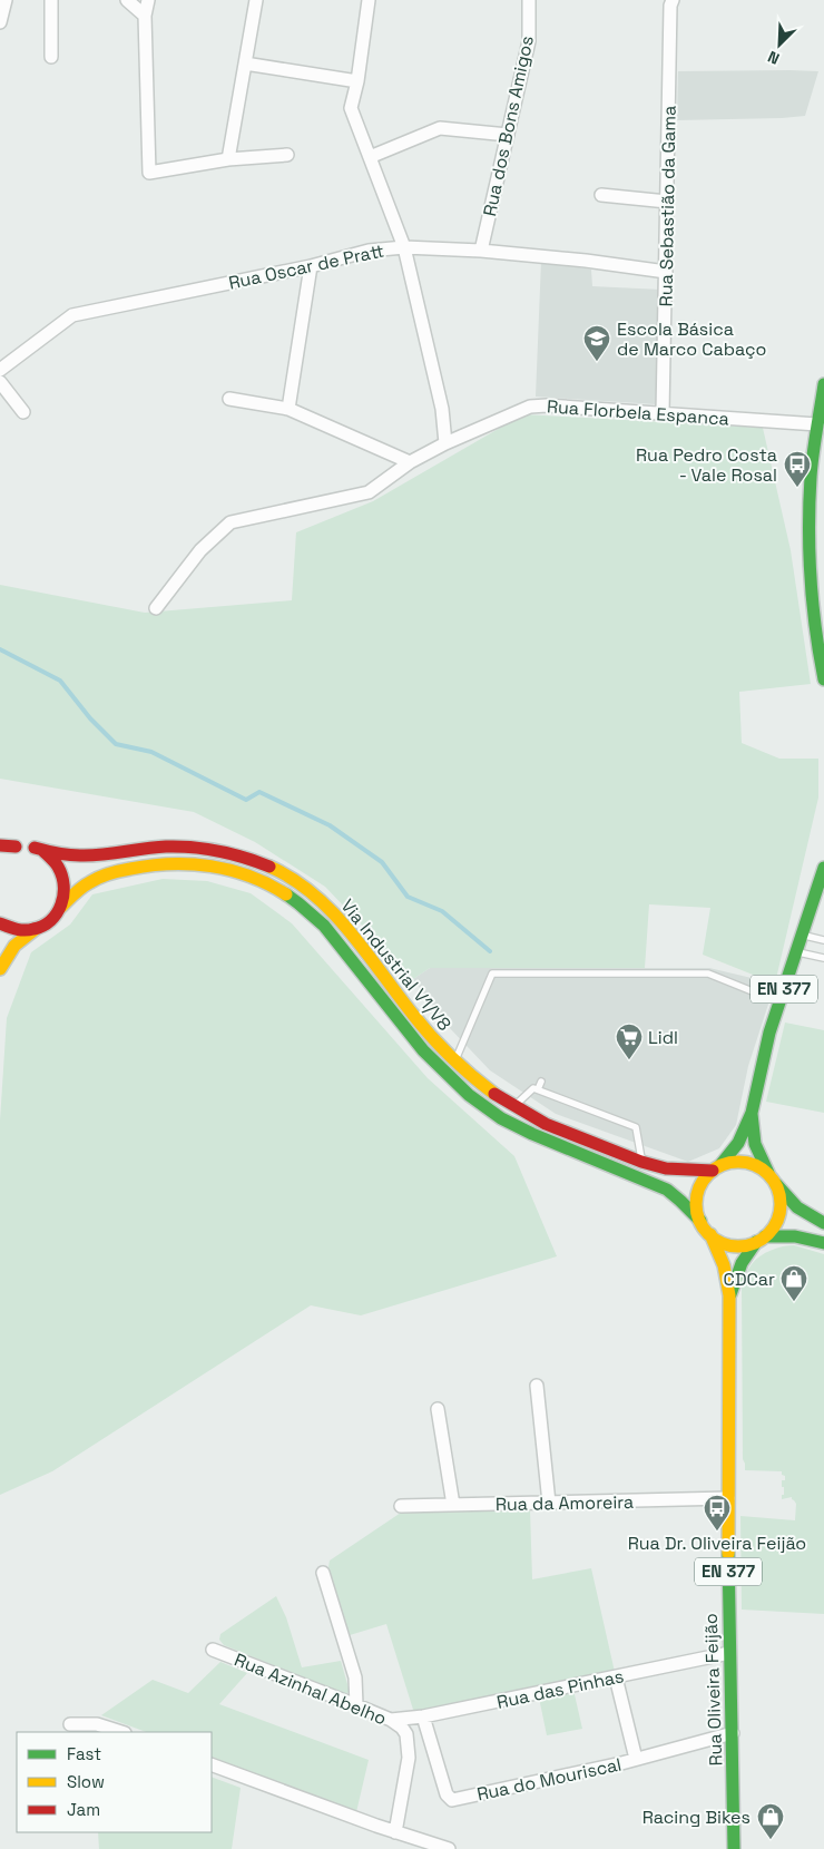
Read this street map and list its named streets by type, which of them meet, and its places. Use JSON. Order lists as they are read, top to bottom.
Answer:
{
  "streets": {
    "main road": ["Via Industrial V1/V8", "EN 377", "Rua Oliveira Feijão"],
    "street": [
      "Rua dos Bons Amigos",
      "Rua Sebastião da Gama",
      "Rua Oscar de Pratt",
      "Rua Florbela Espanca",
      "Rua da Amoreira",
      "Rua Azinhal Abelho",
      "Rua das Pinhas",
      "Rua do Mouriscal"
    ]
  },
  "crossings": [
    ["Rua dos Bons Amigos", "Rua Oscar de Pratt"],
    ["Rua Sebastião da Gama", "Rua Oscar de Pratt"],
    ["Rua Sebastião da Gama", "Rua Florbela Espanca"],
    ["Via Industrial V1/V8", "EN 377"],
    ["Via Industrial V1/V8", "Rua Oliveira Feijão"],
    ["EN 377", "Rua Oliveira Feijão"],
    ["Rua da Amoreira", "Rua Oliveira Feijão"],
    ["Rua Azinhal Abelho", "Rua das Pinhas"],
    ["Rua das Pinhas", "Rua Oliveira Feijão"],
    ["Rua das Pinhas", "Rua do Mouriscal"],
    ["Rua Oliveira Feijão", "Rua do Mouriscal"]
  ],
  "places": {
    "school or university": ["Escola Básica de Marco Cabaço"],
    "bus stop": ["Rua Pedro Costa - Vale Rosal", "Rua Dr. Oliveira Feijão"],
    "supermarket": ["Lidl"],
    "shop": ["CDCar", "Racing Bikes"]
  },
  "legend": ["Fast", "Slow", "Jam"],
  "north": "bottom left"
}
